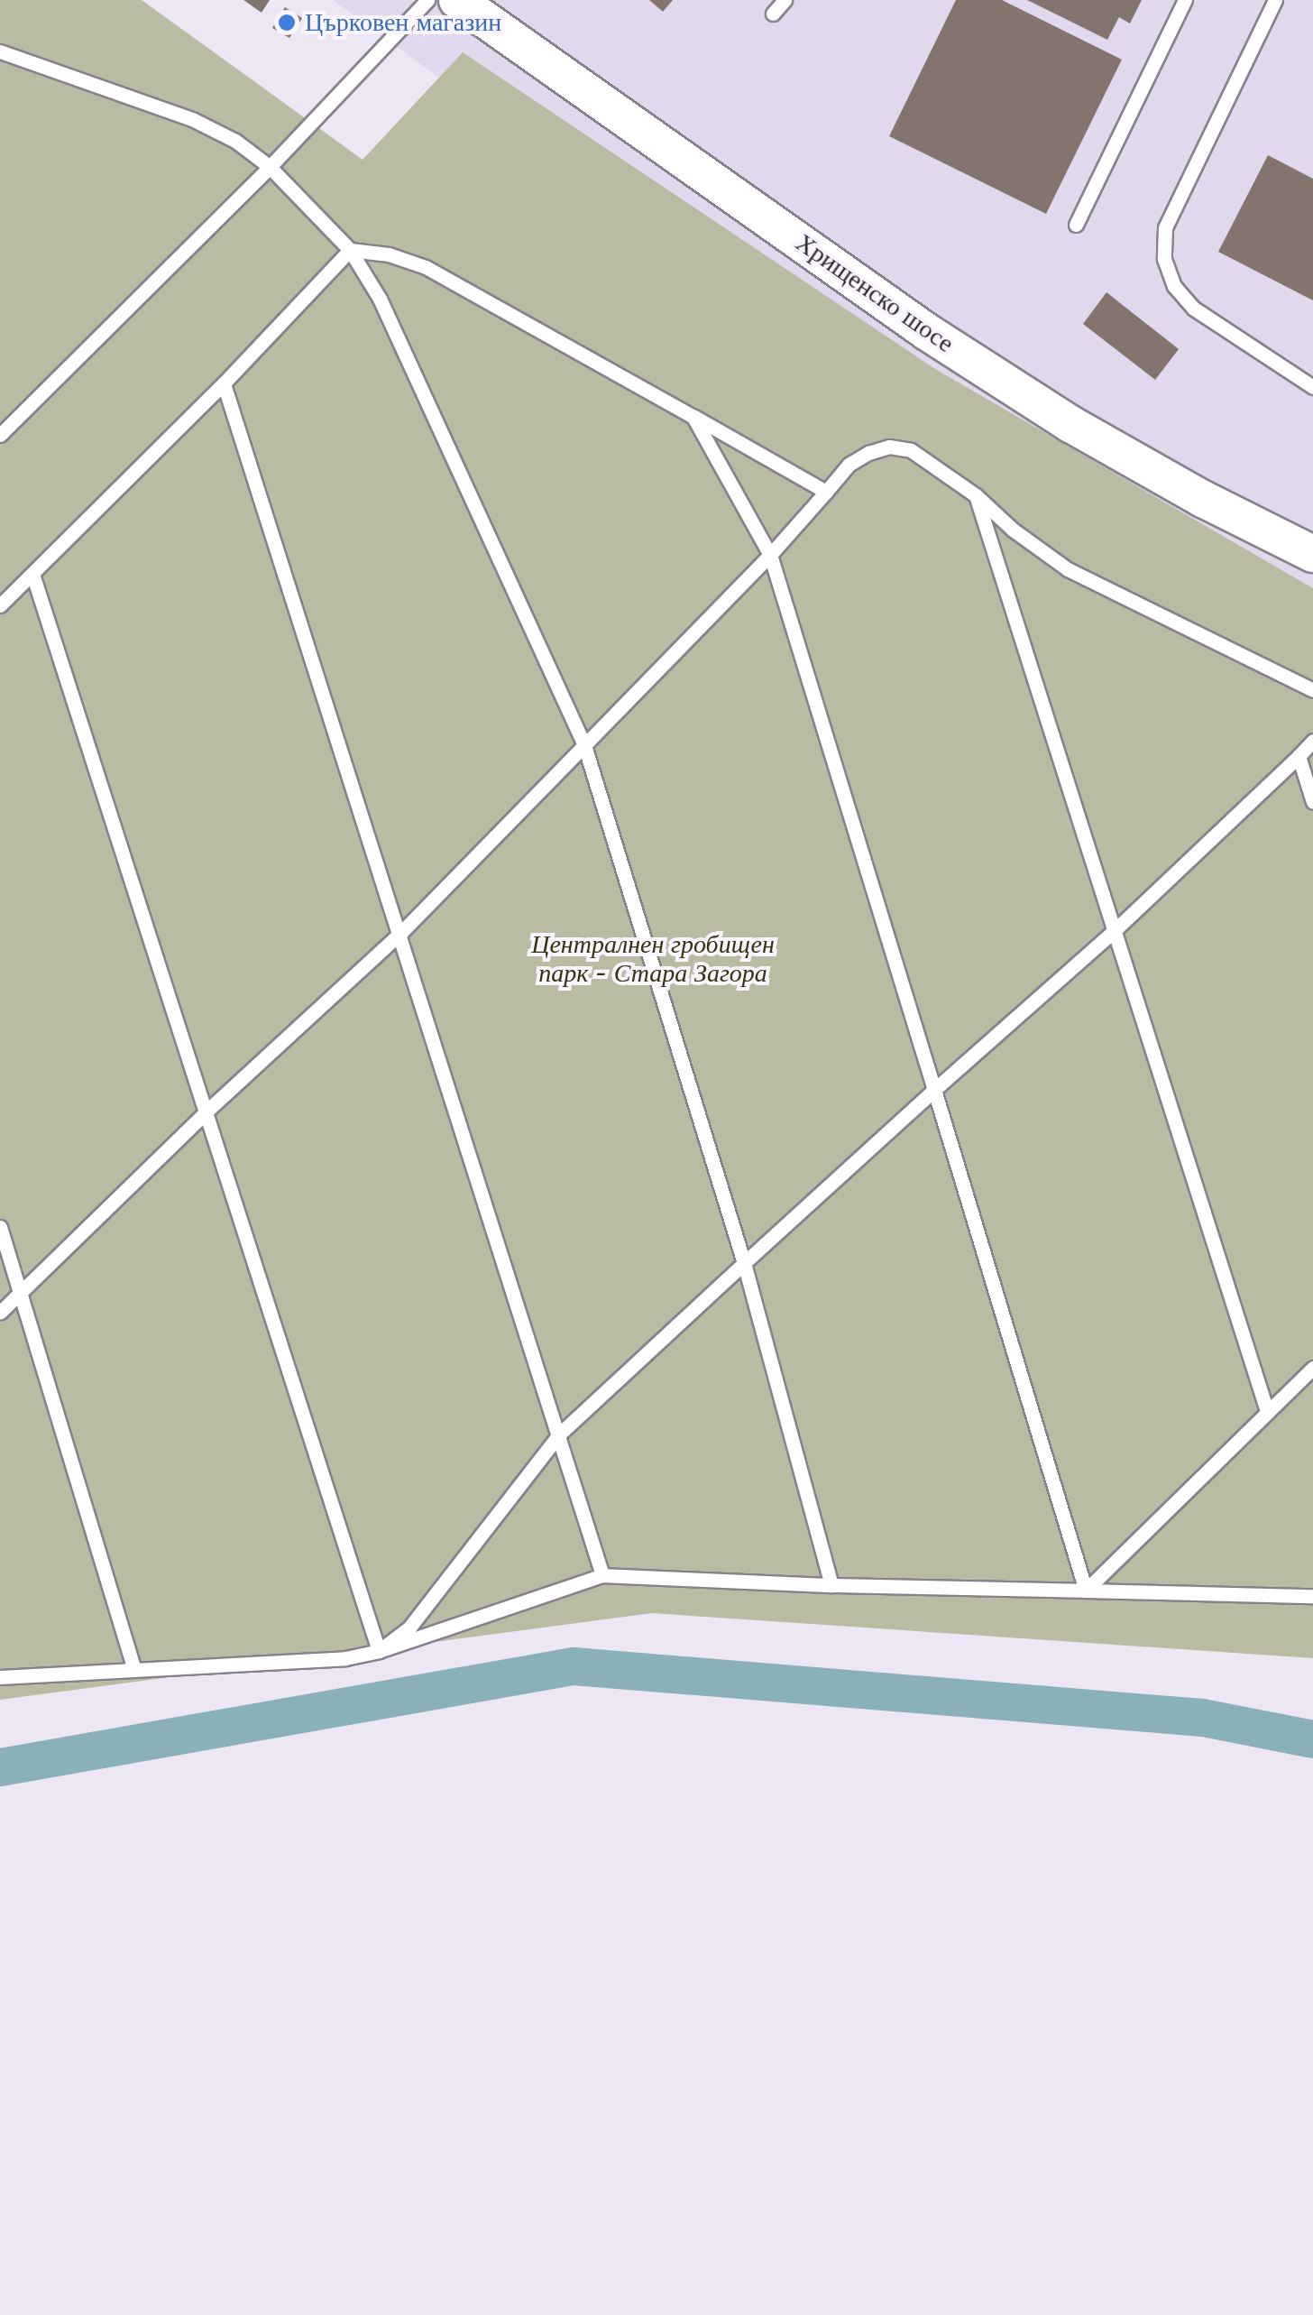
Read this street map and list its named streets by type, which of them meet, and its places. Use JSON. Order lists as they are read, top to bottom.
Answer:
{
  "streets": {
    "street": ["Хрищенско шосе"]
  },
  "parks": ["Централнен гробищен парк - Стара Загора"],
  "places": ["Църковен магазин"]
}
